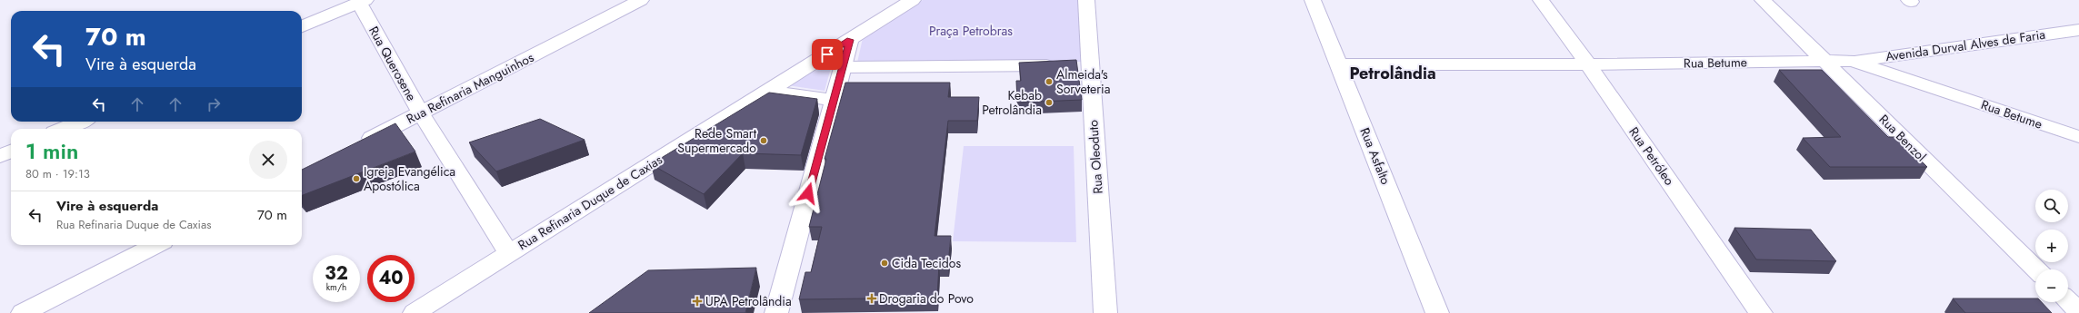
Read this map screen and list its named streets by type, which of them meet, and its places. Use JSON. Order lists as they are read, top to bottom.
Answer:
{
  "streets": {
    "street": [
      "Avenida Durval Alves de Faria",
      "Rua Betume",
      "Rua Querosene",
      "Rua Refinaria Manguinhos",
      "Rua Benzol",
      "Rua Asfalto",
      "Rua Petróleo",
      "Rua Oleoduto",
      "Rua Refinaria Duque de Caxias"
    ]
  },
  "crossings": [
    ["Avenida Durval Alves de Faria", "Rua Betume"],
    ["Rua Betume", "Rua Benzol"],
    ["Rua Betume", "Rua Asfalto"],
    ["Rua Betume", "Rua Petróleo"],
    ["Rua Querosene", "Rua Refinaria Manguinhos"],
    ["Rua Querosene", "Rua Refinaria Duque de Caxias"]
  ],
  "districts": ["Petrolândia"],
  "parks": ["Praça Petrobras"],
  "places": {
    "other": [
      "Almeida's Sorveteria",
      "Kebab Petrolândia",
      "Rede Smart Supermercado",
      "Igreja Evangélica Apostólica",
      "Cida Tecidos"
    ],
    "health": ["Drogaria do Povo", "UPA Petrolândia"]
  },
  "page": {
    "turn": ["70 m", "Vire à esquerda"],
    "heading": ["1 min", "80 m · 19:13"],
    "map_buttons": ["+", "−"],
    "list": [
      {
        "name": "Vire à esquerda",
        "note": "Rua Refinaria Duque de Caxias",
        "value": "70 m"
      }
    ],
    "speed": "32 km/h",
    "limit": "40"
  }
}
